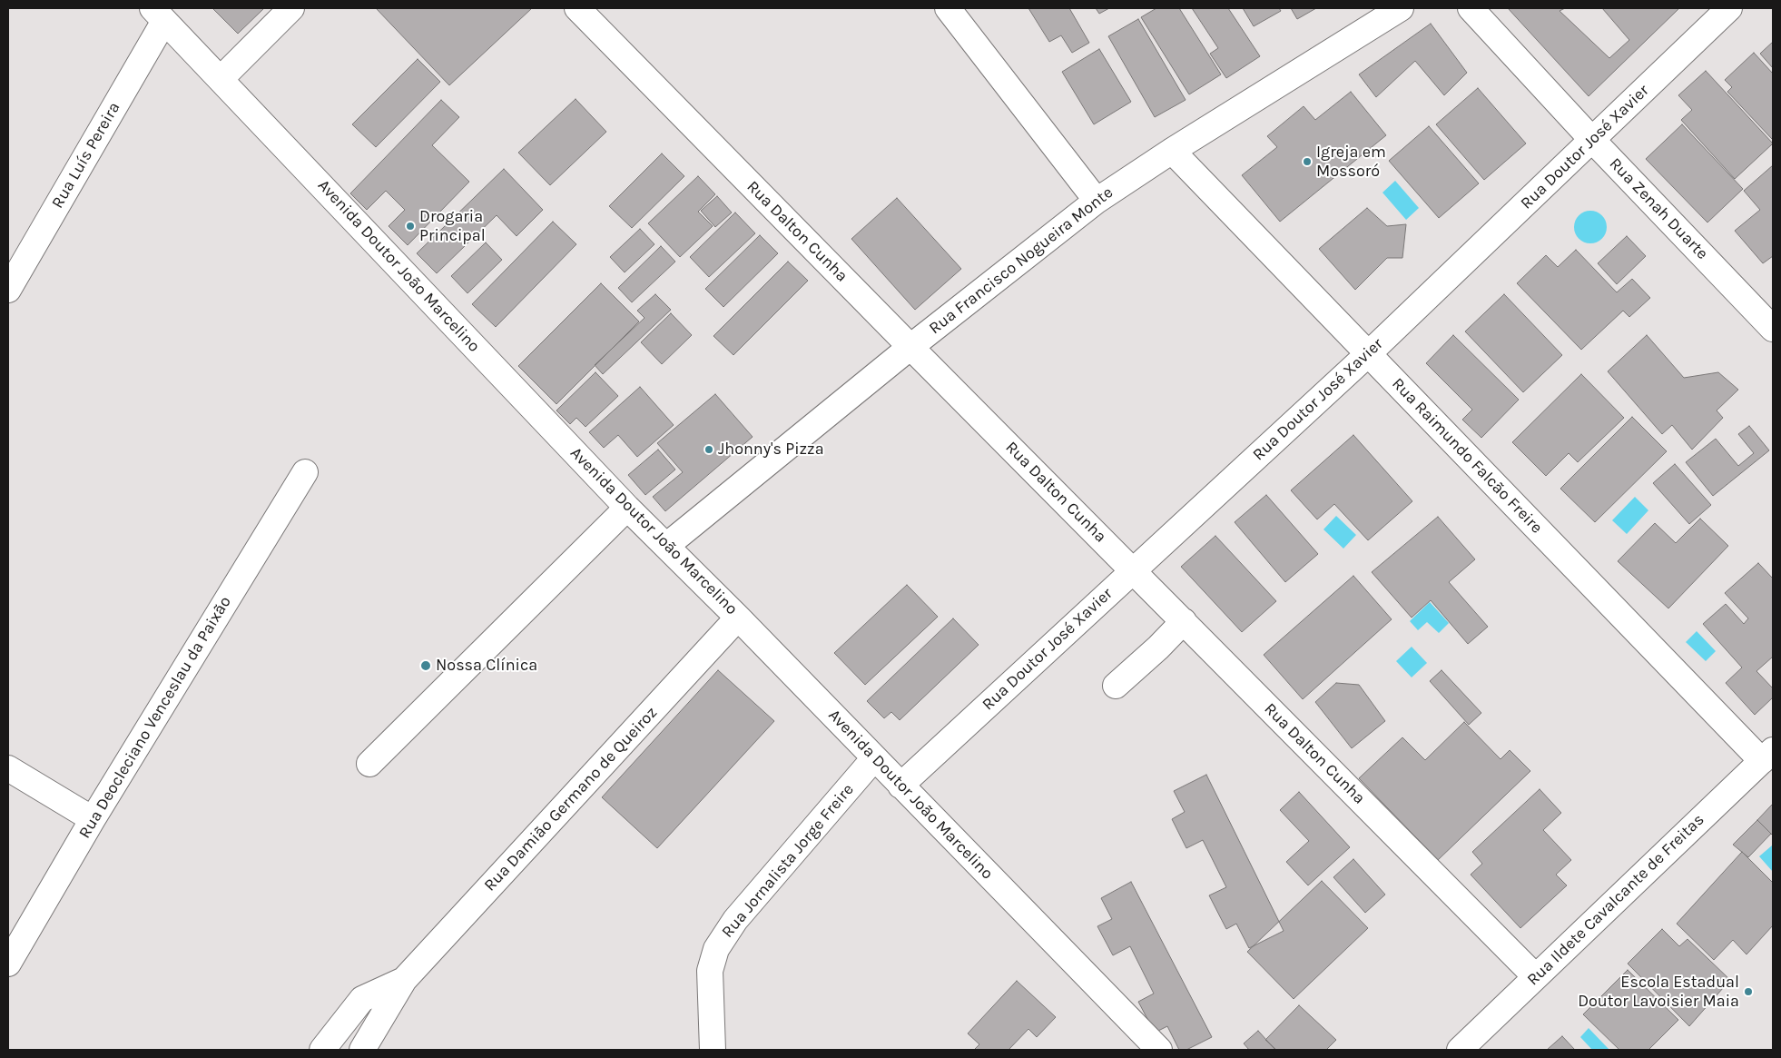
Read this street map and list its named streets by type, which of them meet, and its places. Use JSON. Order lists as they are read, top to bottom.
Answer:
{
  "streets": {
    "street": [
      "Rua Doutor José Xavier",
      "Rua Luís Pereira",
      "Rua Zenah Duarte",
      "Rua Dalton Cunha",
      "Rua Francisco Nogueira Monte",
      "Avenida Doutor João Marcelino",
      "Rua Raimundo Falcão Freire",
      "Rua Deocleciano Venceslau da Paixão",
      "Rua Damião Germano de Queiroz",
      "Rua Jornalista Jorge Freire",
      "Rua Ildete Cavalcante de Freitas"
    ]
  },
  "crossings": [
    ["Rua Doutor José Xavier", "Rua Zenah Duarte"],
    ["Rua Doutor José Xavier", "Rua Dalton Cunha"],
    ["Rua Doutor José Xavier", "Avenida Doutor João Marcelino"],
    ["Rua Doutor José Xavier", "Rua Raimundo Falcão Freire"],
    ["Rua Luís Pereira", "Avenida Doutor João Marcelino"],
    ["Rua Dalton Cunha", "Rua Francisco Nogueira Monte"],
    ["Rua Dalton Cunha", "Rua Ildete Cavalcante de Freitas"],
    ["Rua Francisco Nogueira Monte", "Avenida Doutor João Marcelino"],
    ["Rua Francisco Nogueira Monte", "Rua Raimundo Falcão Freire"],
    ["Avenida Doutor João Marcelino", "Rua Damião Germano de Queiroz"],
    ["Avenida Doutor João Marcelino", "Rua Jornalista Jorge Freire"],
    ["Rua Raimundo Falcão Freire", "Rua Ildete Cavalcante de Freitas"]
  ],
  "places": [
    "Igreja em Mossoró",
    "Drogaria Principal",
    "Jhonny's Pizza",
    "Nossa Clínica",
    "Escola Estadual Doutor Lavoisier Maia"
  ]
}
